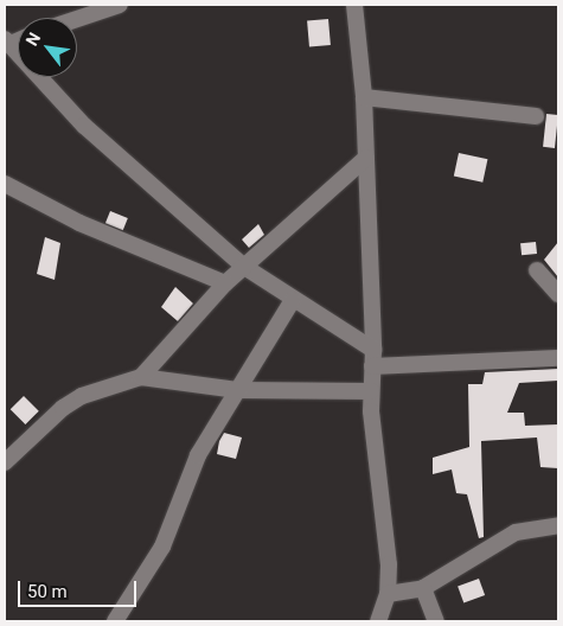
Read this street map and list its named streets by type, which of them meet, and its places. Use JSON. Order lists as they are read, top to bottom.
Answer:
{
  "scale_bar": "50 m",
  "north": "top left"
}
